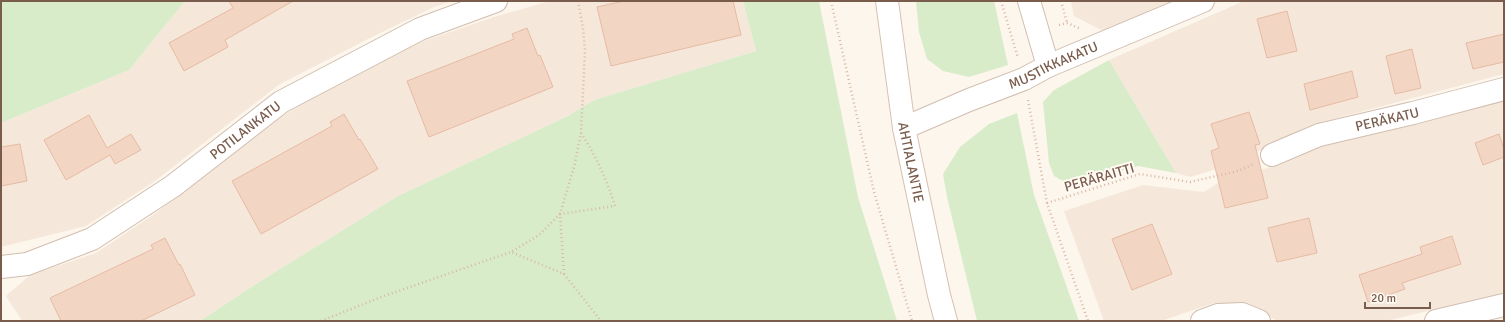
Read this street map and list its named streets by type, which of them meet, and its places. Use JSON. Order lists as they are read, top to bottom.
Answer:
{
  "streets": {
    "street": [
      "MUSTIKKAKATU",
      "PERÄKATU",
      "POTILANKATU",
      "AHTIALANTIE"
    ],
    "path": ["PERÄRAITTI"]
  },
  "crossings": [
    ["MUSTIKKAKATU", "AHTIALANTIE"],
    ["PERÄKATU", "PERÄRAITTI"]
  ],
  "scale_bar": "20 m"
}
